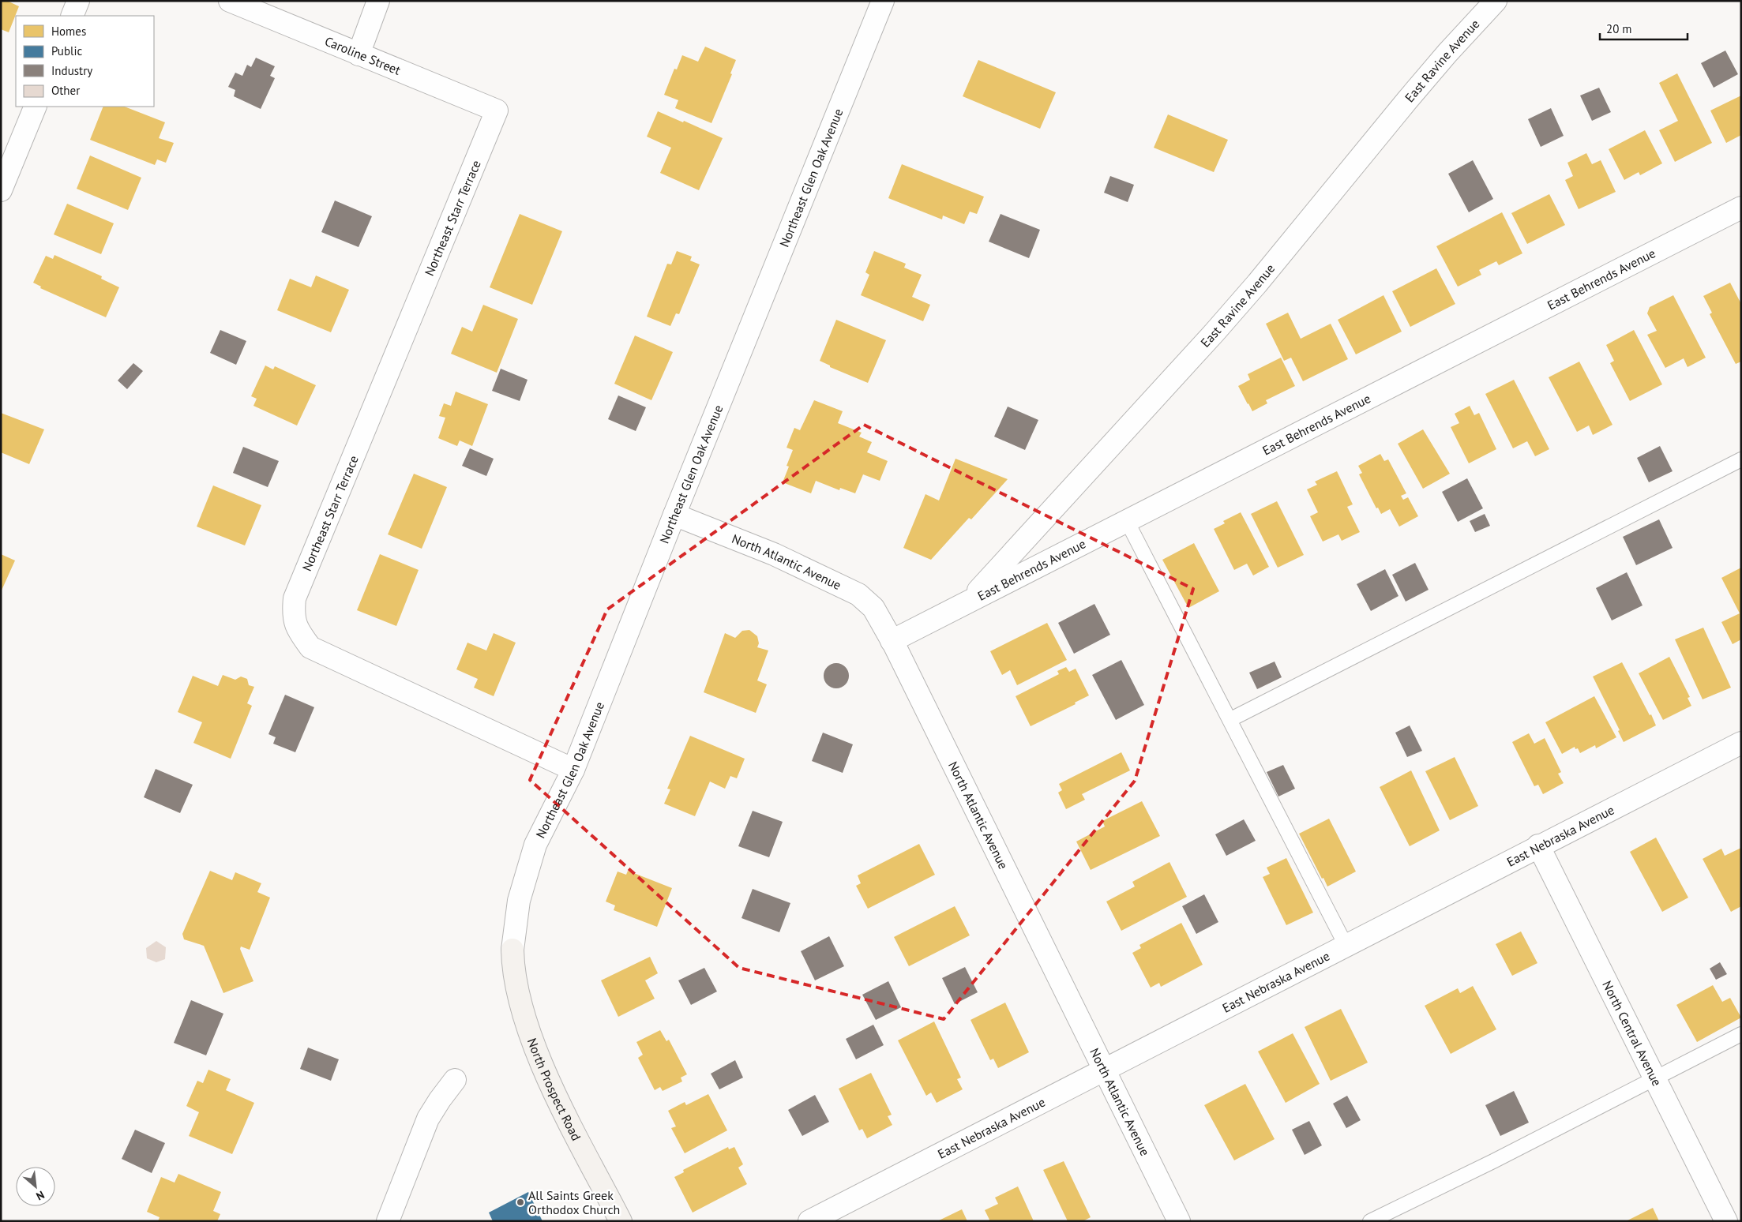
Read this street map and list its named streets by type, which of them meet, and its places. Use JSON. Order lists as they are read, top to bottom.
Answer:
{
  "streets": {
    "main road": ["North Prospect Road"],
    "street": [
      "Caroline Street",
      "East Ravine Avenue",
      "Northeast Glen Oak Avenue",
      "Northeast Starr Terrace",
      "East Behrends Avenue",
      "North Atlantic Avenue",
      "East Nebraska Avenue",
      "North Central Avenue"
    ]
  },
  "crossings": [
    ["Caroline Street", "Northeast Starr Terrace"],
    ["East Ravine Avenue", "East Behrends Avenue"],
    ["Northeast Glen Oak Avenue", "Northeast Starr Terrace"],
    ["Northeast Glen Oak Avenue", "North Atlantic Avenue"],
    ["Northeast Glen Oak Avenue", "North Prospect Road"],
    ["East Behrends Avenue", "North Atlantic Avenue"],
    ["North Atlantic Avenue", "East Nebraska Avenue"],
    ["East Nebraska Avenue", "North Central Avenue"]
  ],
  "places": ["All Saints Greek Orthodox Church"],
  "legend": [
    "Homes",
    "Public",
    "Industry",
    "Other"
  ],
  "scale_bar": "20 m",
  "north": "bottom right"
}
